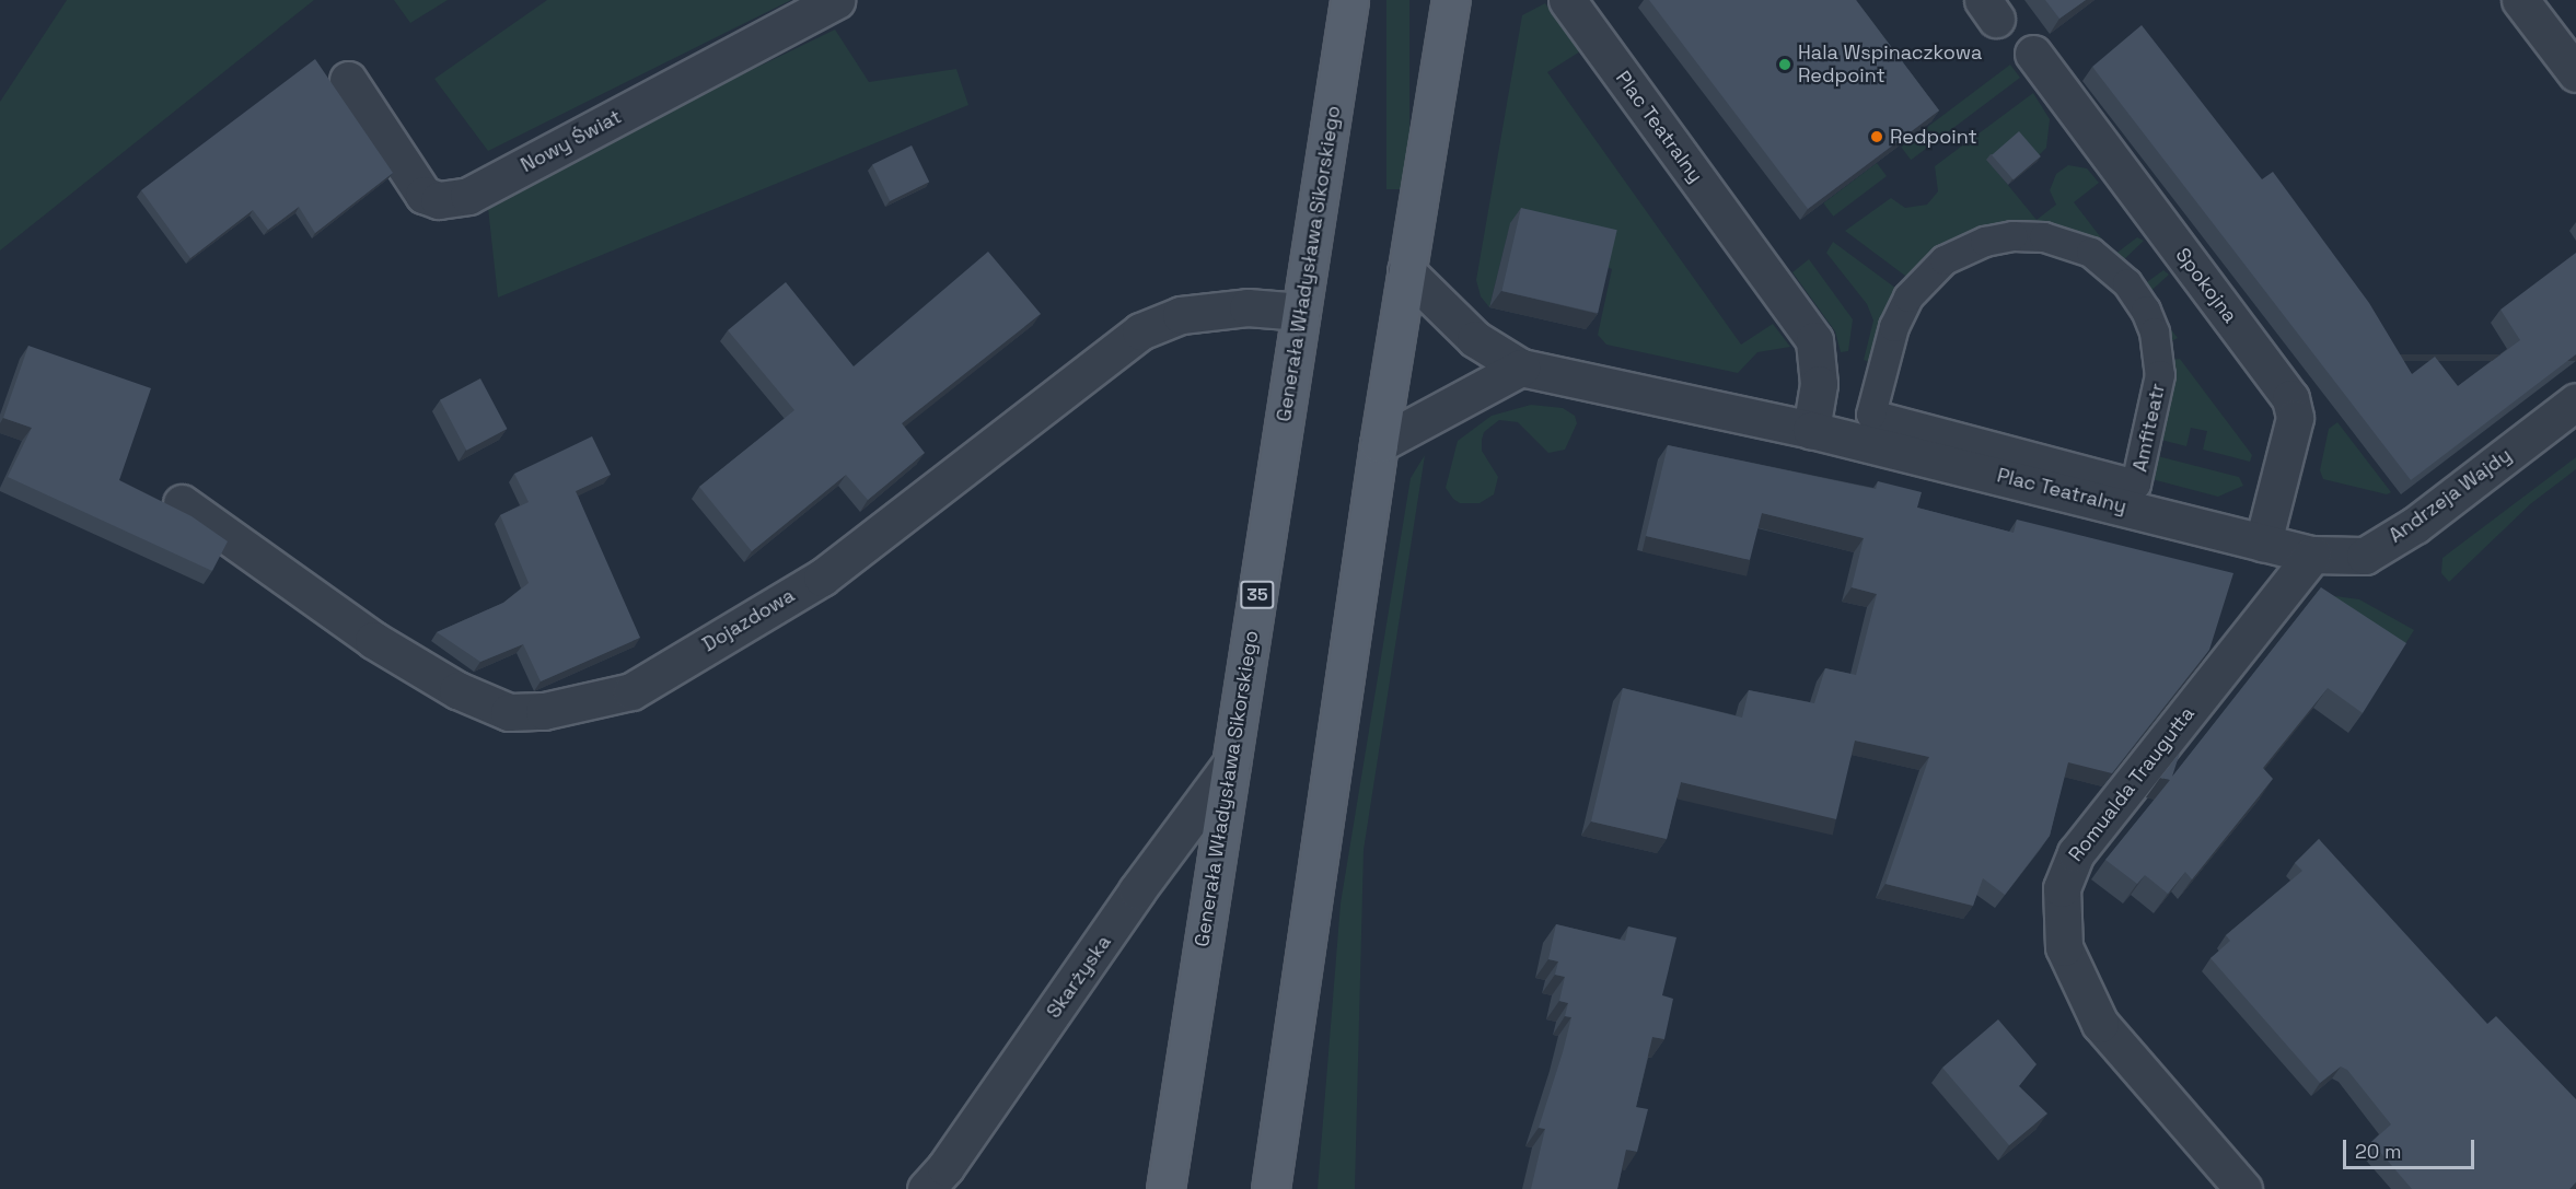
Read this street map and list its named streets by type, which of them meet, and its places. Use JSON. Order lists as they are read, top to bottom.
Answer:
{
  "streets": {
    "main road": ["Generała Władysława Sikorskiego", "35"],
    "street": [
      "Plac Teatralny",
      "Nowy Świat",
      "Spokojna",
      "Amfiteatr",
      "Andrzeja Wajdy",
      "Dojazdowa",
      "Romualda Traugutta",
      "Skarżyska"
    ]
  },
  "crossings": [
    ["Plac Teatralny", "Spokojna"],
    ["Plac Teatralny", "Andrzeja Wajdy"],
    ["Plac Teatralny", "Romualda Traugutta"],
    ["Generała Władysława Sikorskiego", "Dojazdowa"],
    ["Generała Władysława Sikorskiego", "Skarżyska"],
    ["Andrzeja Wajdy", "Romualda Traugutta"]
  ],
  "places": ["Hala Wspinaczkowa Redpoint", "Redpoint"],
  "scale_bar": "20 m"
}
